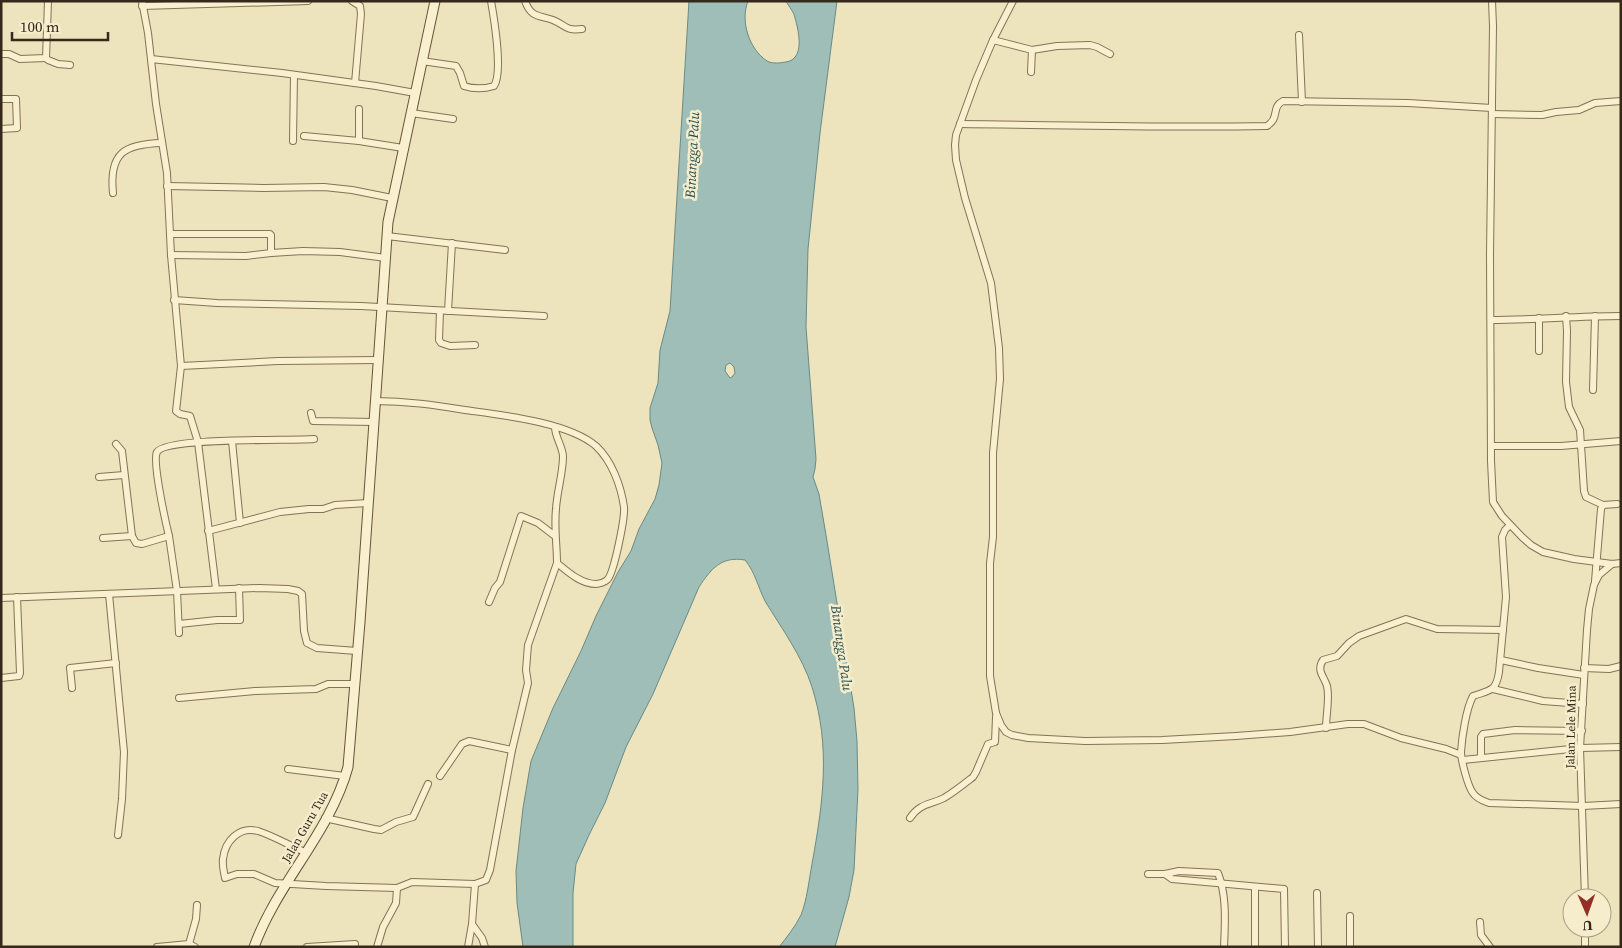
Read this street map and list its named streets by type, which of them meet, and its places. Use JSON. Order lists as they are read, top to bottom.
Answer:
{
  "streets": {
    "main road": ["Jalan Guru Tua"],
    "street": ["Jalan Lele Mina"]
  },
  "water": ["Binangga Palu"],
  "scale_bar": "100 m",
  "north": "bottom"
}
